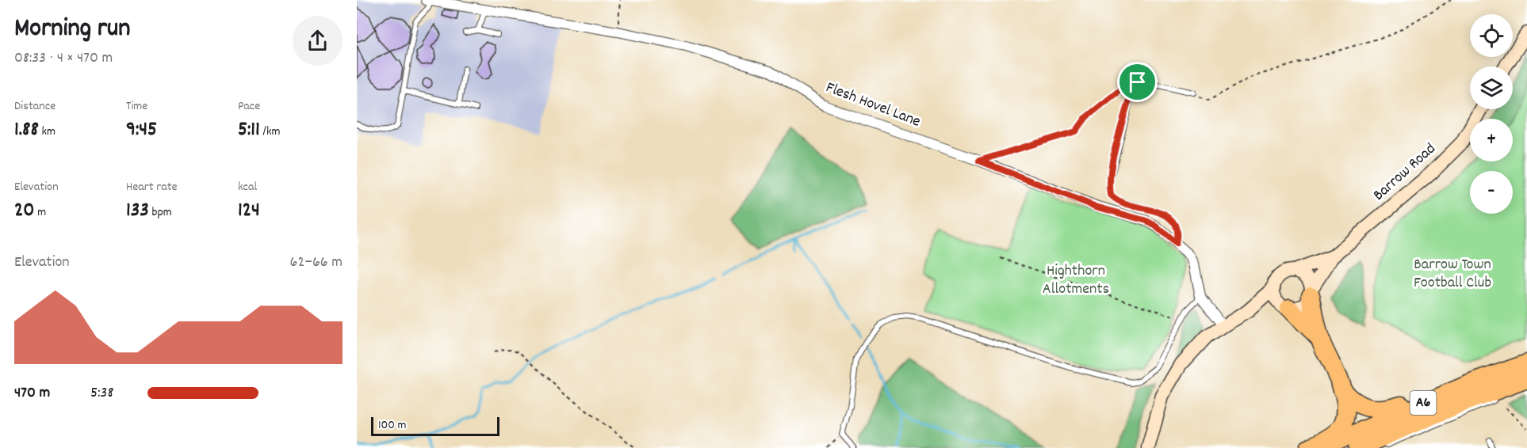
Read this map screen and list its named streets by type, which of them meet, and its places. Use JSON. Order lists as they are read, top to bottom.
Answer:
{
  "streets": {
    "highway": ["A6"],
    "street": ["Flesh Hovel Lane", "Barrow Road"]
  },
  "parks": ["Barrow Town Football Club", "Highthorn Allotments"],
  "scale_bar": "100 m",
  "page": {
    "heading": ["Morning run", "08:33 · 4 × 470 m"],
    "map_buttons": ["+", "−"],
    "stats": [
      ["Distance", "1.88 km"],
      ["Time", "9:45"],
      ["Pace", "5:11 /km"],
      ["Elevation", "20 m"],
      ["Heart rate", "133 bpm"],
      ["kcal", "124"]
    ],
    "chart": ["Elevation", "62–66 m"],
    "list": [
      {
        "name": "470 m",
        "note": "5:38"
      }
    ],
    "scale": "100 m"
  }
}
